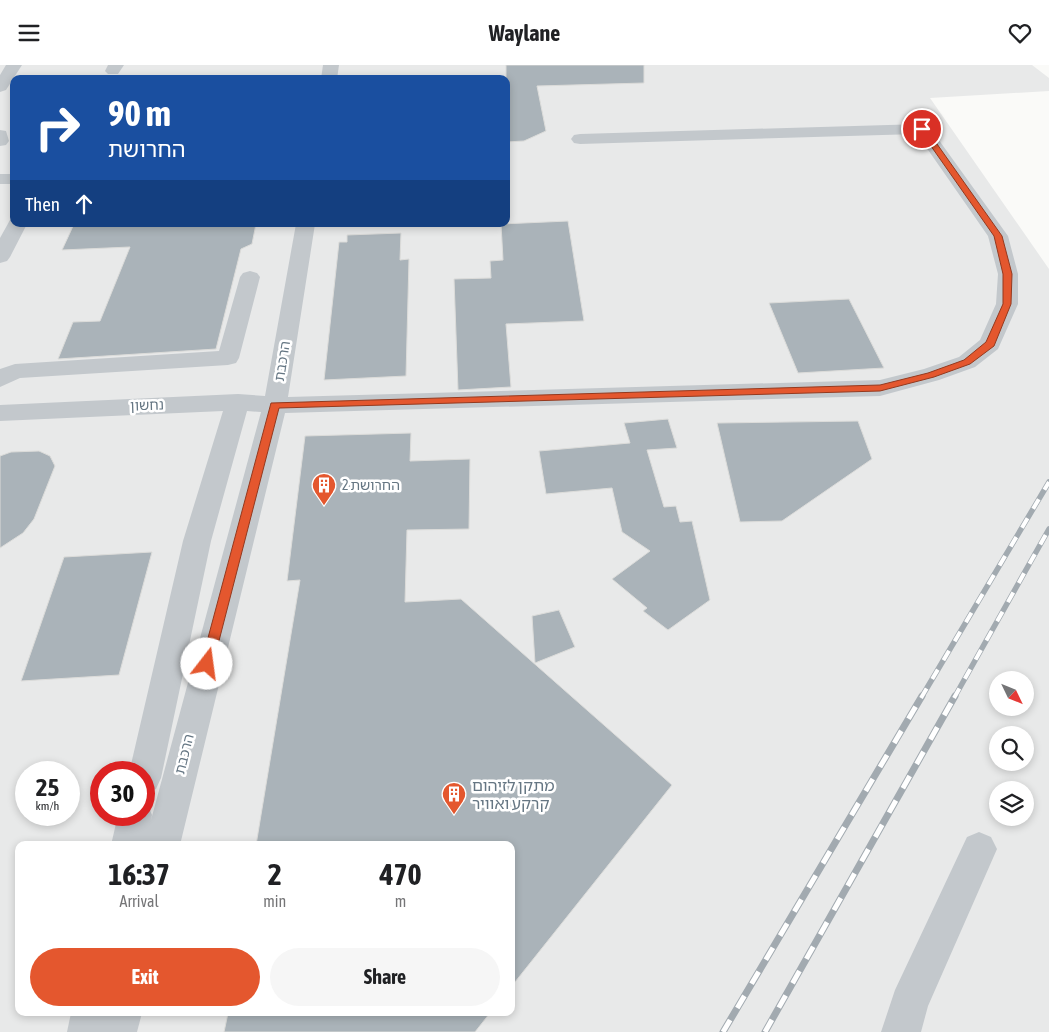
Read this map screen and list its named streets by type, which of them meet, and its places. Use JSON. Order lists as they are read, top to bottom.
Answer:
{
  "streets": {
    "street": ["הרכבת", "נחשון"]
  },
  "crossings": [
    ["הרכבת", "נחשון"]
  ],
  "places": {
    "building": ["החרושת 2", "מתקן לזיהום קרקע ואוויר"]
  },
  "north": "bottom right",
  "page": {
    "header": "Waylane",
    "turn": ["90 m", "החרושת"],
    "then": "Then",
    "speed": "25 km/h",
    "limit": "30",
    "eta": [
      "16:37",
      "Arrival",
      "2",
      "min",
      "470",
      "m"
    ],
    "buttons": ["Exit", "Share"]
  }
}
